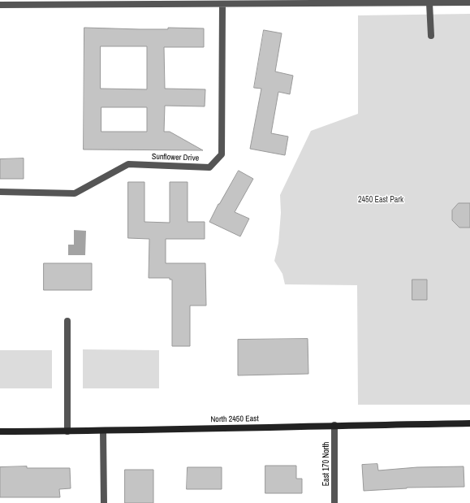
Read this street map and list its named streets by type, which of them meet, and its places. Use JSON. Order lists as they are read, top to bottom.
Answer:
{
  "streets": {
    "street": ["Sunflower Drive", "North 2450 East", "East 170 North"]
  },
  "crossings": [
    ["North 2450 East", "East 170 North"]
  ],
  "parks": ["2450 East Park"]
}
